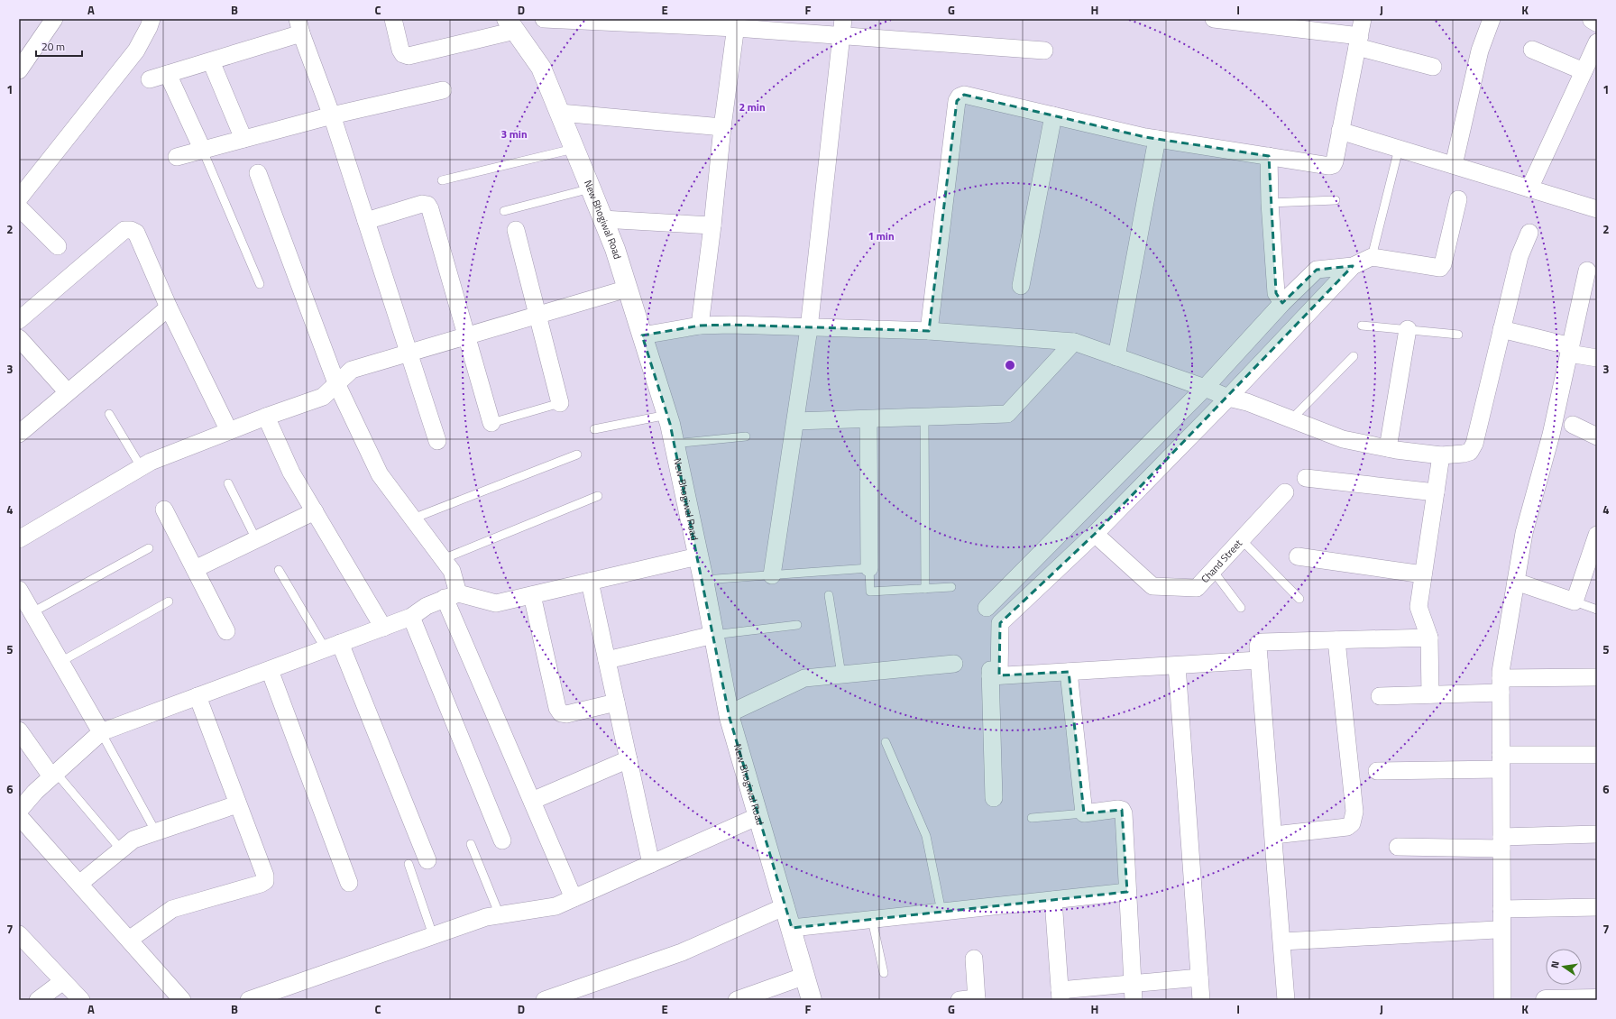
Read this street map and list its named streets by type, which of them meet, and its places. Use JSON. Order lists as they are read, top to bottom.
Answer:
{
  "streets": {
    "street": ["New Bhogiwal Road", "Chand Street"]
  },
  "scale_bar": "20 m",
  "north": "left",
  "grid": {
    "columns": [
      "A",
      "B",
      "C",
      "D",
      "E",
      "F",
      "G",
      "H",
      "I",
      "J",
      "K"
    ],
    "rows": [
      "1",
      "2",
      "3",
      "4",
      "5",
      "6",
      "7"
    ]
  },
  "rings": ["2 min", "3 min", "1 min"]
}
